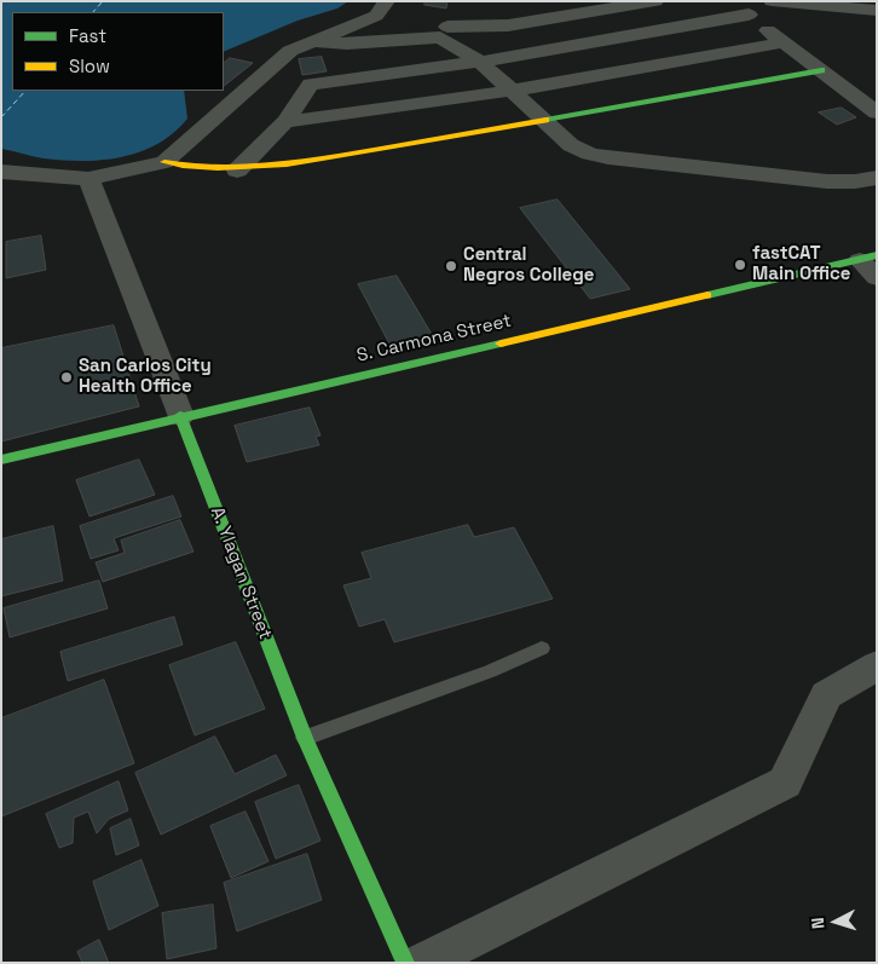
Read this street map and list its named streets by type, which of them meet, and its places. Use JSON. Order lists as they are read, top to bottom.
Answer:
{
  "streets": {
    "main road": ["S. Carmona Street", "A. Ylagan Street"]
  },
  "crossings": [
    ["S. Carmona Street", "A. Ylagan Street"]
  ],
  "places": ["fastCAT Main Office", "Central Negros College", "San Carlos City Health Office"],
  "legend": ["Fast", "Slow"],
  "north": "left"
}
